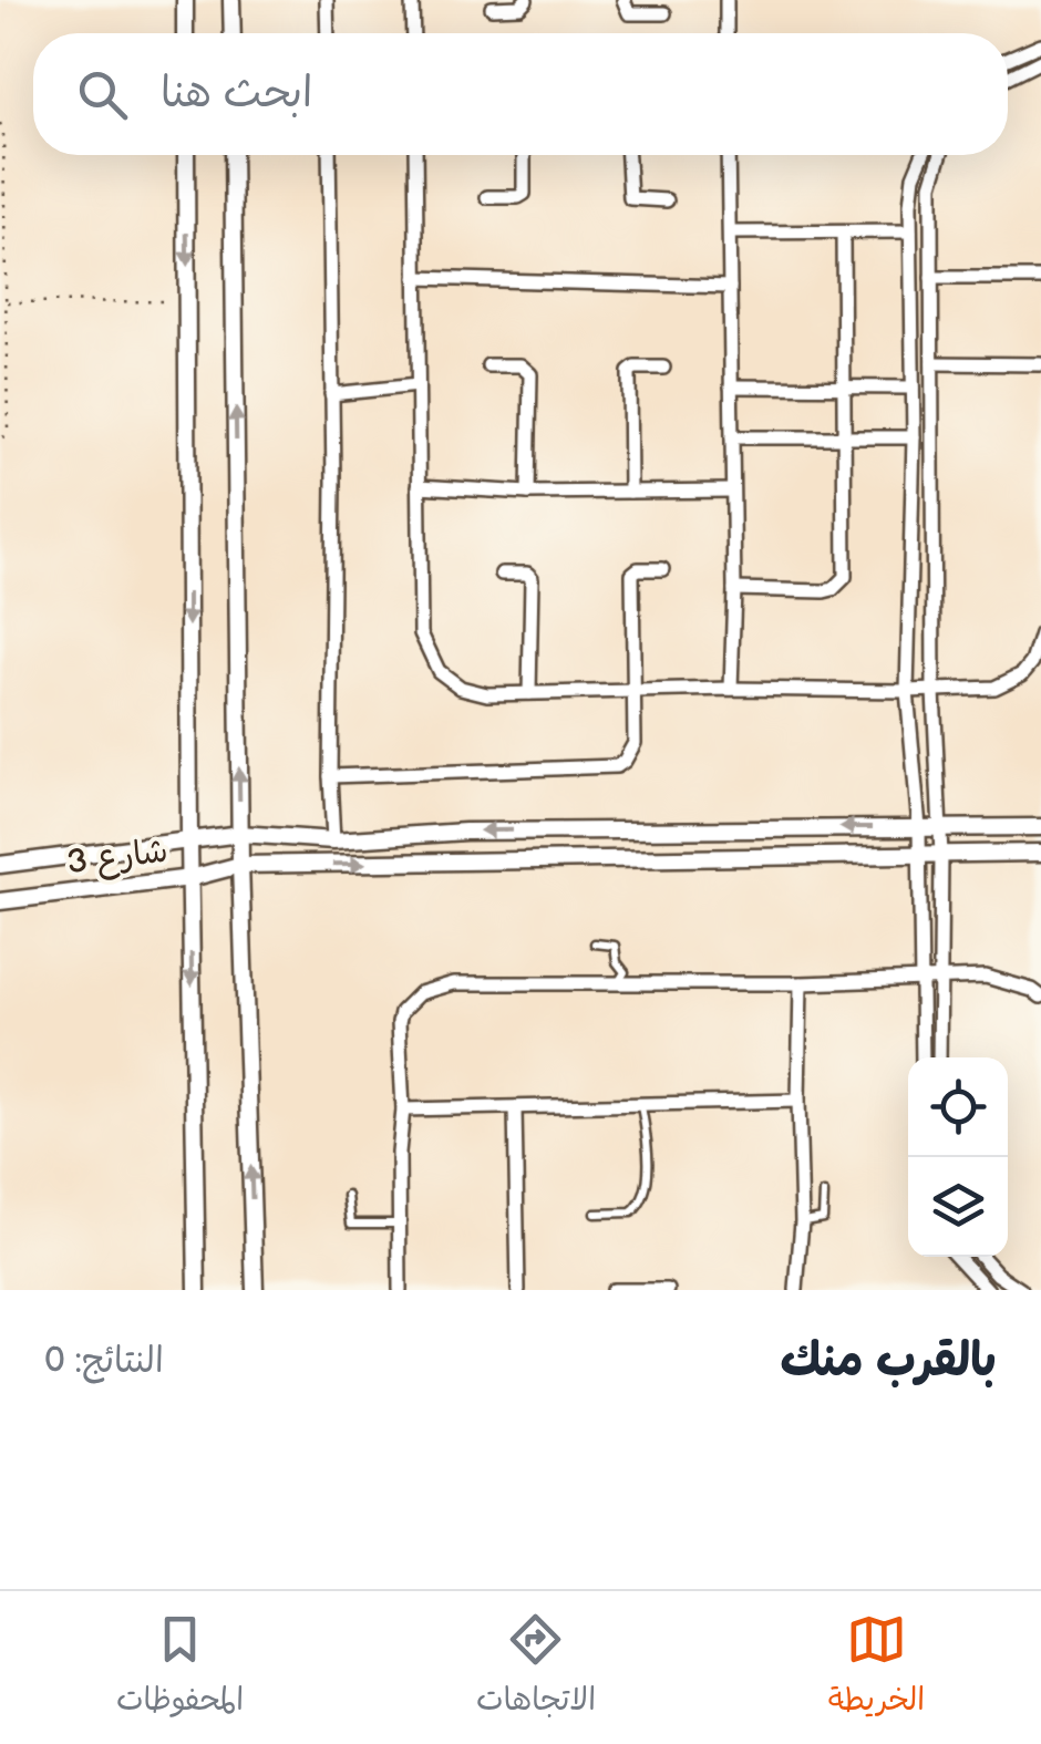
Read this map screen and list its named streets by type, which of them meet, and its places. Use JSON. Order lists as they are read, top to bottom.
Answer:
{
  "streets": {
    "street": ["شارع 3"]
  },
  "page": {
    "search": "ابحث هنا",
    "heading": ["بالقرب منك", "النتائج: 0"],
    "nav": ["الخريطة", "الاتجاهات", "المحفوظات"]
  }
}
